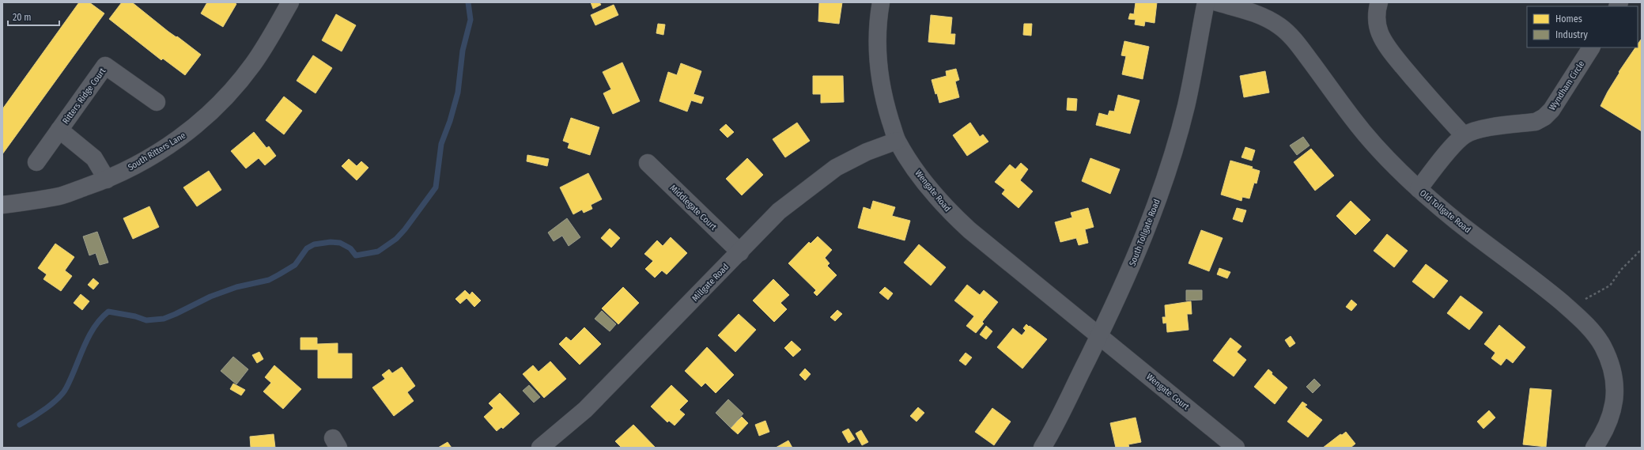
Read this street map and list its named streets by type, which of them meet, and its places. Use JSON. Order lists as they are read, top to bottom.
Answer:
{
  "streets": {
    "street": [
      "Wyndham Circle",
      "Ritters Ridge Court",
      "South Ritters Lane",
      "Wengate Road",
      "Middlegate Court",
      "Old Tollgate Road",
      "South Tollgate Road",
      "Millgate Road",
      "Wengate Court"
    ]
  },
  "crossings": [
    ["Wyndham Circle", "Old Tollgate Road"],
    ["Ritters Ridge Court", "South Ritters Lane"],
    ["Wengate Road", "South Tollgate Road"],
    ["Wengate Road", "Millgate Road"],
    ["Wengate Road", "Wengate Court"],
    ["Middlegate Court", "Millgate Road"],
    ["South Tollgate Road", "Wengate Court"]
  ],
  "legend": ["Homes", "Industry"],
  "scale_bar": "20 m"
}
